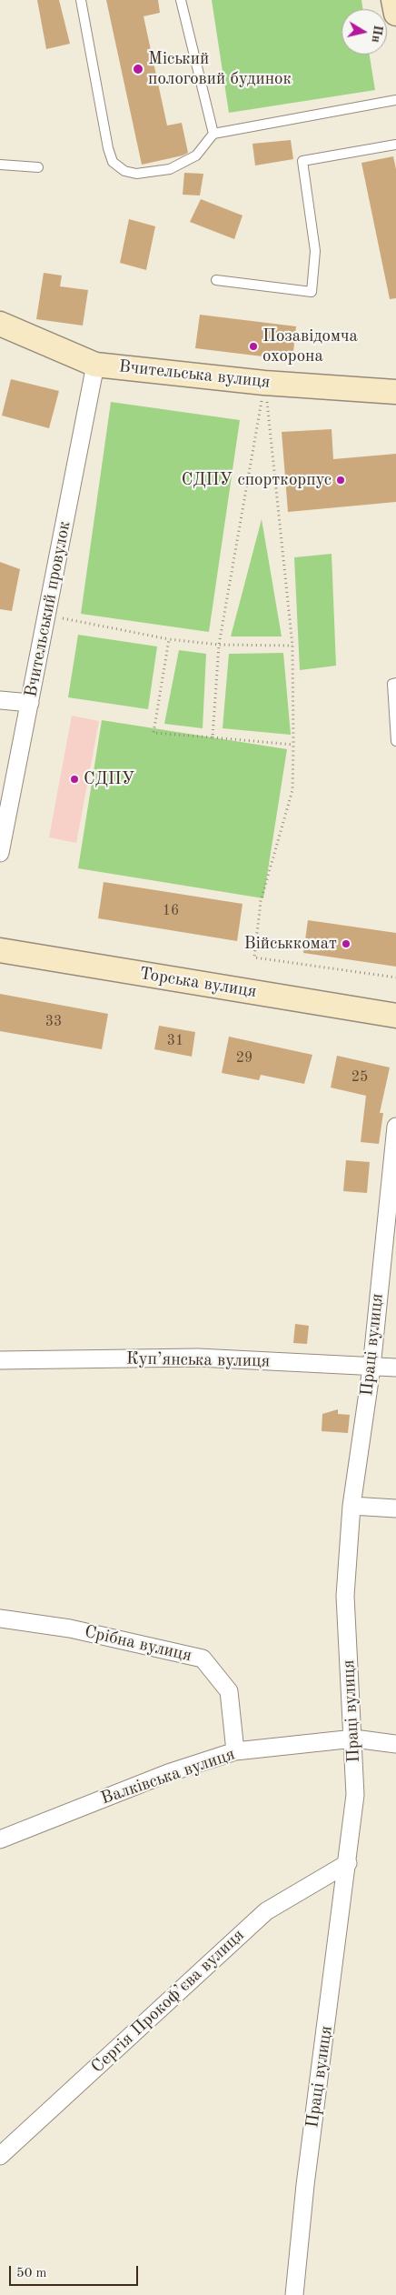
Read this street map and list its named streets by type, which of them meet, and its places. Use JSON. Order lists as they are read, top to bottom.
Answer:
{
  "streets": {
    "street": [
      "Вчительська вулиця",
      "Вчительський провулок",
      "Торська вулиця",
      "Праці вулиця",
      "Куп’янська вулиця",
      "Срібна вулиця",
      "Валківська вулиця",
      "Сергія Прокоф’єва вулиця"
    ]
  },
  "crossings": [
    ["Вчительська вулиця", "Вчительський провулок"],
    ["Праці вулиця", "Куп’янська вулиця"],
    ["Праці вулиця", "Валківська вулиця"],
    ["Праці вулиця", "Сергія Прокоф’єва вулиця"],
    ["Срібна вулиця", "Валківська вулиця"]
  ],
  "places": [
    "Міський пологовий будинок",
    "Позавідомча охорона",
    "СДПУ спорткорпус",
    "СДПУ",
    "Військкомат"
  ],
  "house_numbers": [
    "16",
    "33",
    "31",
    "29",
    "25"
  ],
  "scale_bar": "50 m",
  "north": "right"
}
